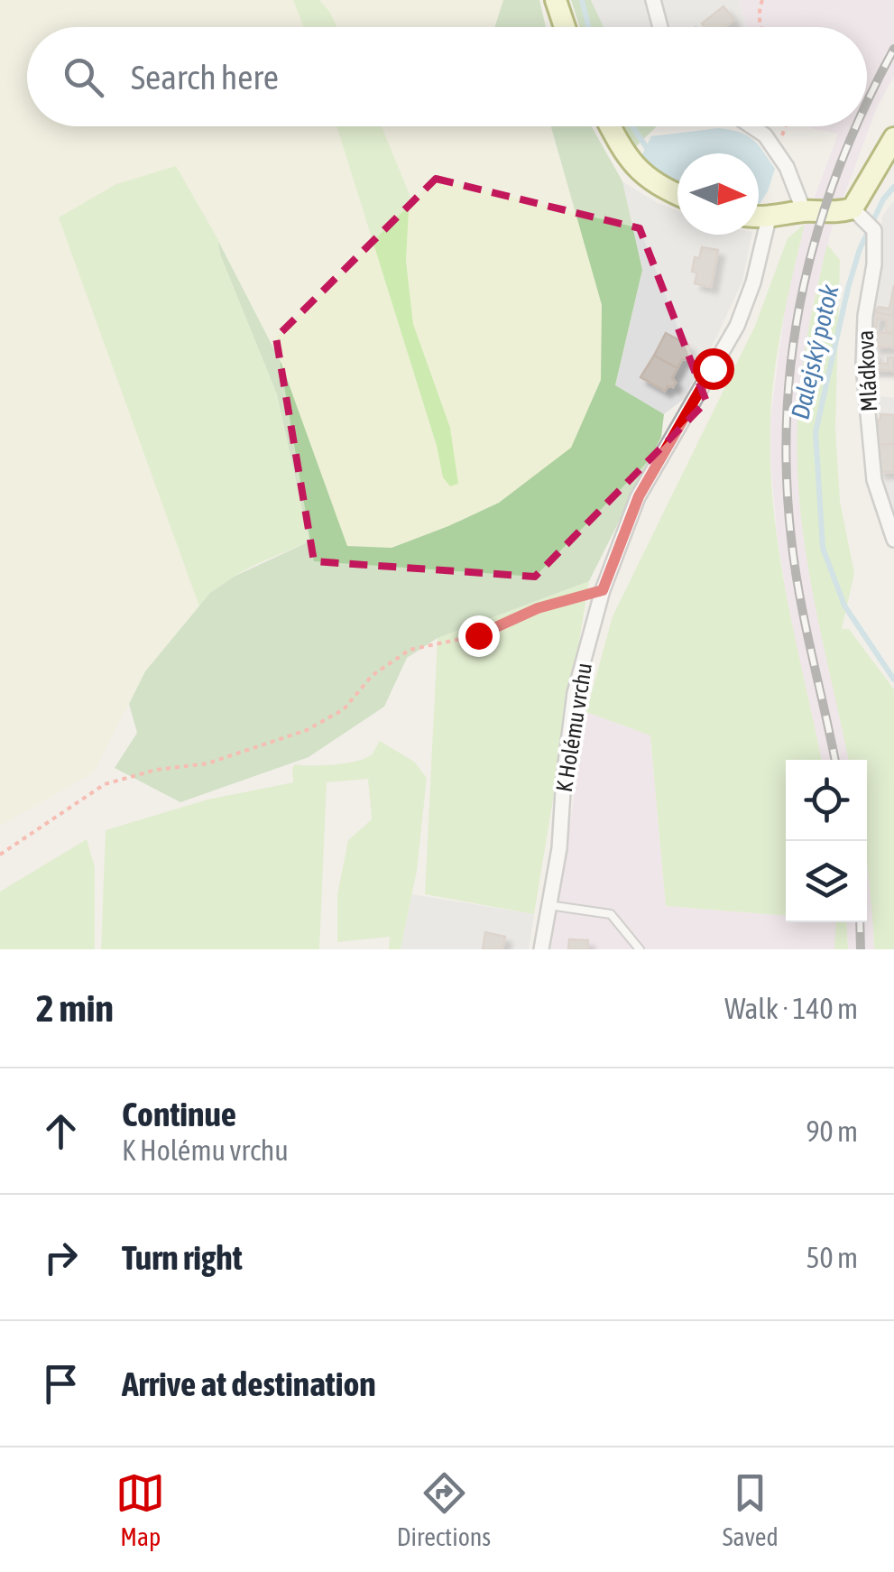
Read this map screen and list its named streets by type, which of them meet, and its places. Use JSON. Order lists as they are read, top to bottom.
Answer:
{
  "streets": {
    "street": ["Mládkova", "K Holému vrchu"]
  },
  "water": ["Dalejský potok"],
  "north": "right",
  "page": {
    "search": "Search here",
    "heading": ["2 min", "Walk · 140 m"],
    "list": [
      ["Continue", "K Holému vrchu", "90 m"],
      ["Turn right", "50 m"],
      "Arrive at destination"
    ],
    "nav": ["Map", "Directions", "Saved"]
  }
}
